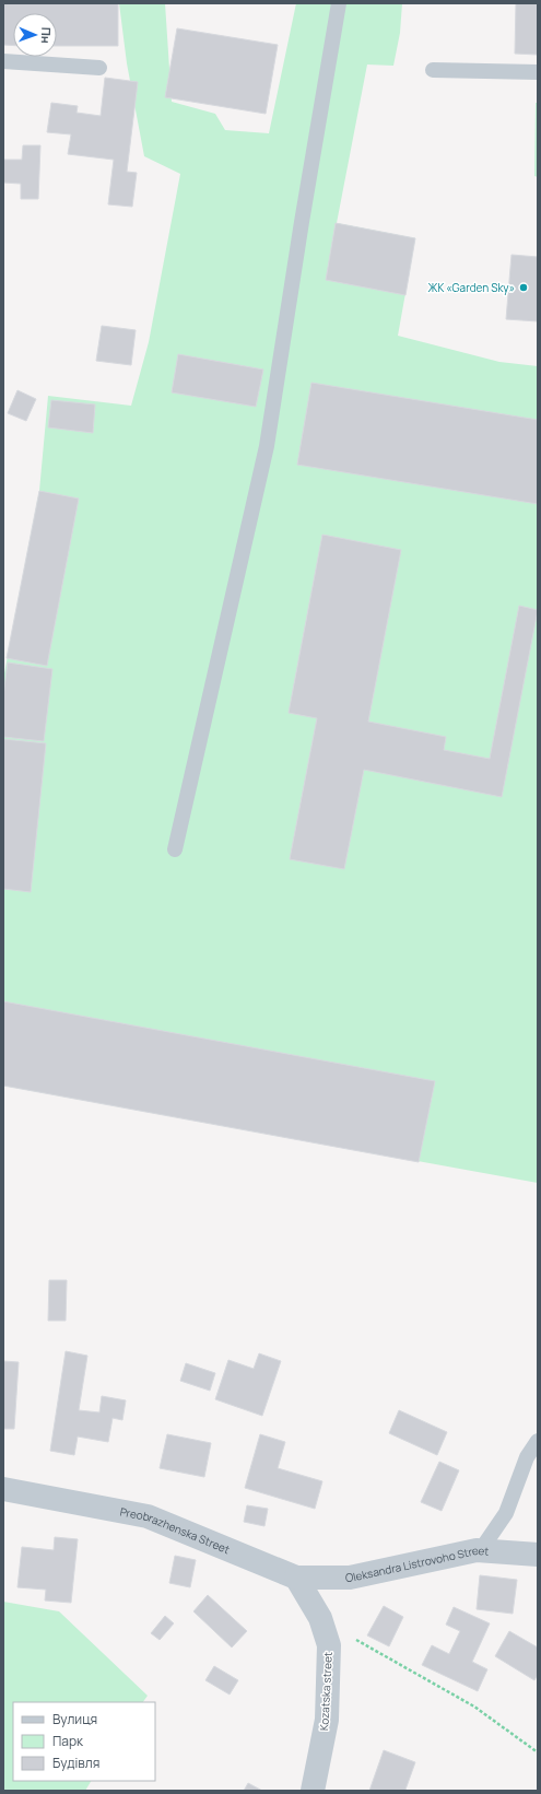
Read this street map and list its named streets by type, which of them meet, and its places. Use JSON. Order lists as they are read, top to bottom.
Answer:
{
  "streets": {
    "street": ["Preobrazhenska Street", "Oleksandra Listrovoho Street", "Kozatska street"]
  },
  "crossings": [
    ["Preobrazhenska Street", "Oleksandra Listrovoho Street"]
  ],
  "places": ["ЖК «Garden Sky»"],
  "legend": ["Вулиця", "Парк", "Будівля"],
  "north": "right"
}
